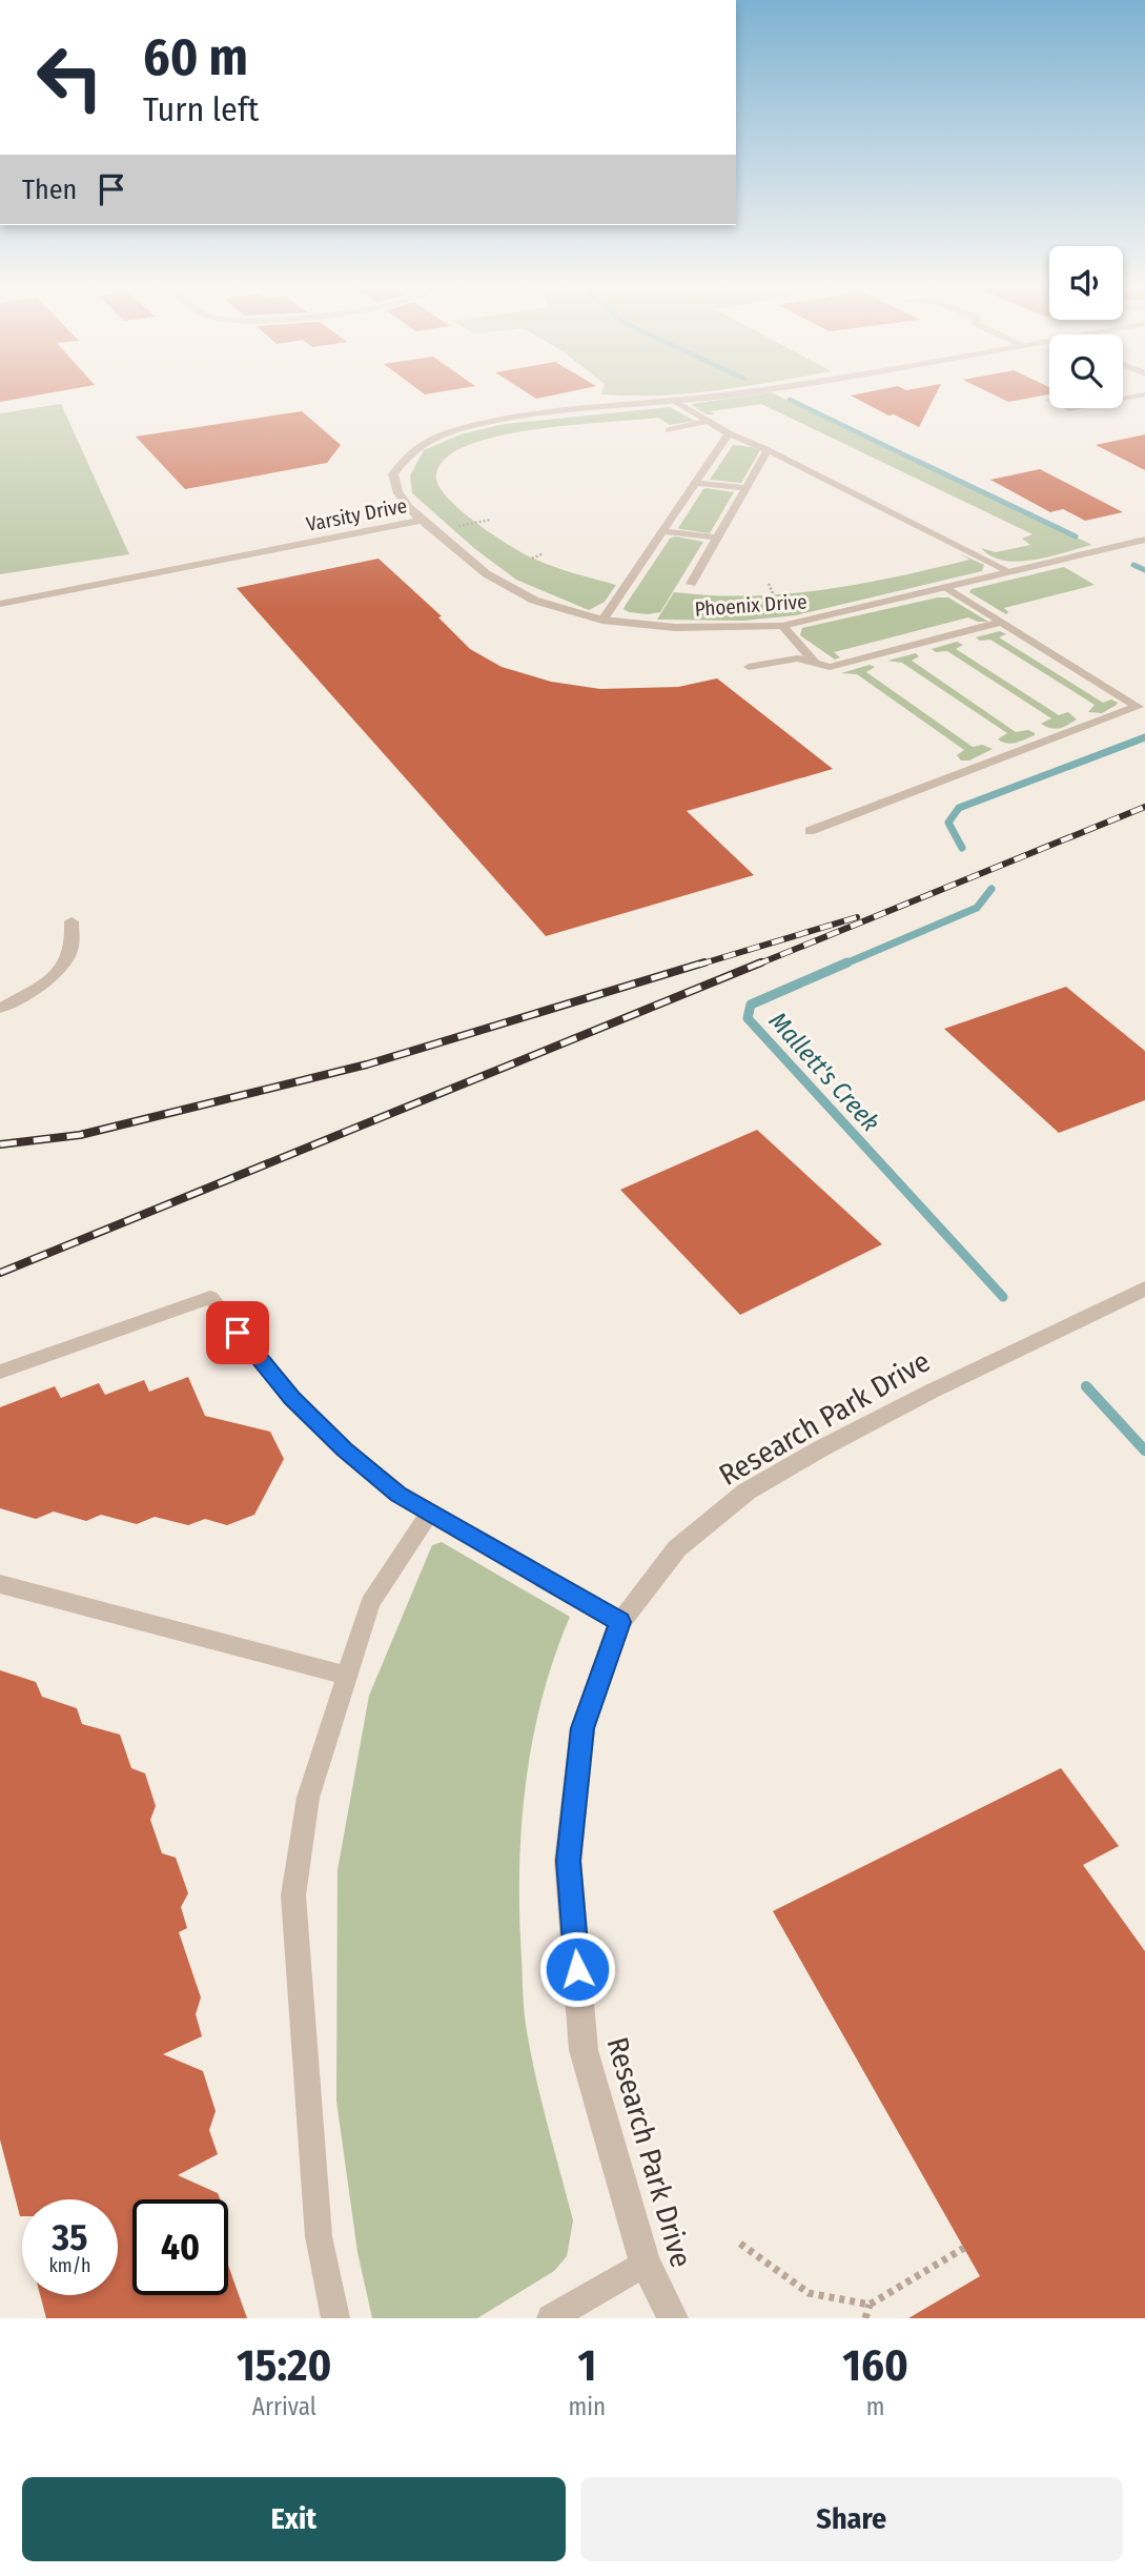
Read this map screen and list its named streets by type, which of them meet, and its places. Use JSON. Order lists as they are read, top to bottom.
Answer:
{
  "streets": {
    "street": ["Varsity Drive", "Phoenix Drive", "Research Park Drive"]
  },
  "crossings": [
    ["Varsity Drive", "Phoenix Drive"]
  ],
  "water": ["Mallett's Creek"],
  "page": {
    "turn": ["60 m", "Turn left"],
    "then": "Then",
    "speed": "35 km/h",
    "limit": "40",
    "eta": [
      "15:20",
      "Arrival",
      "1",
      "min",
      "160",
      "m"
    ],
    "buttons": ["Exit", "Share"]
  }
}
